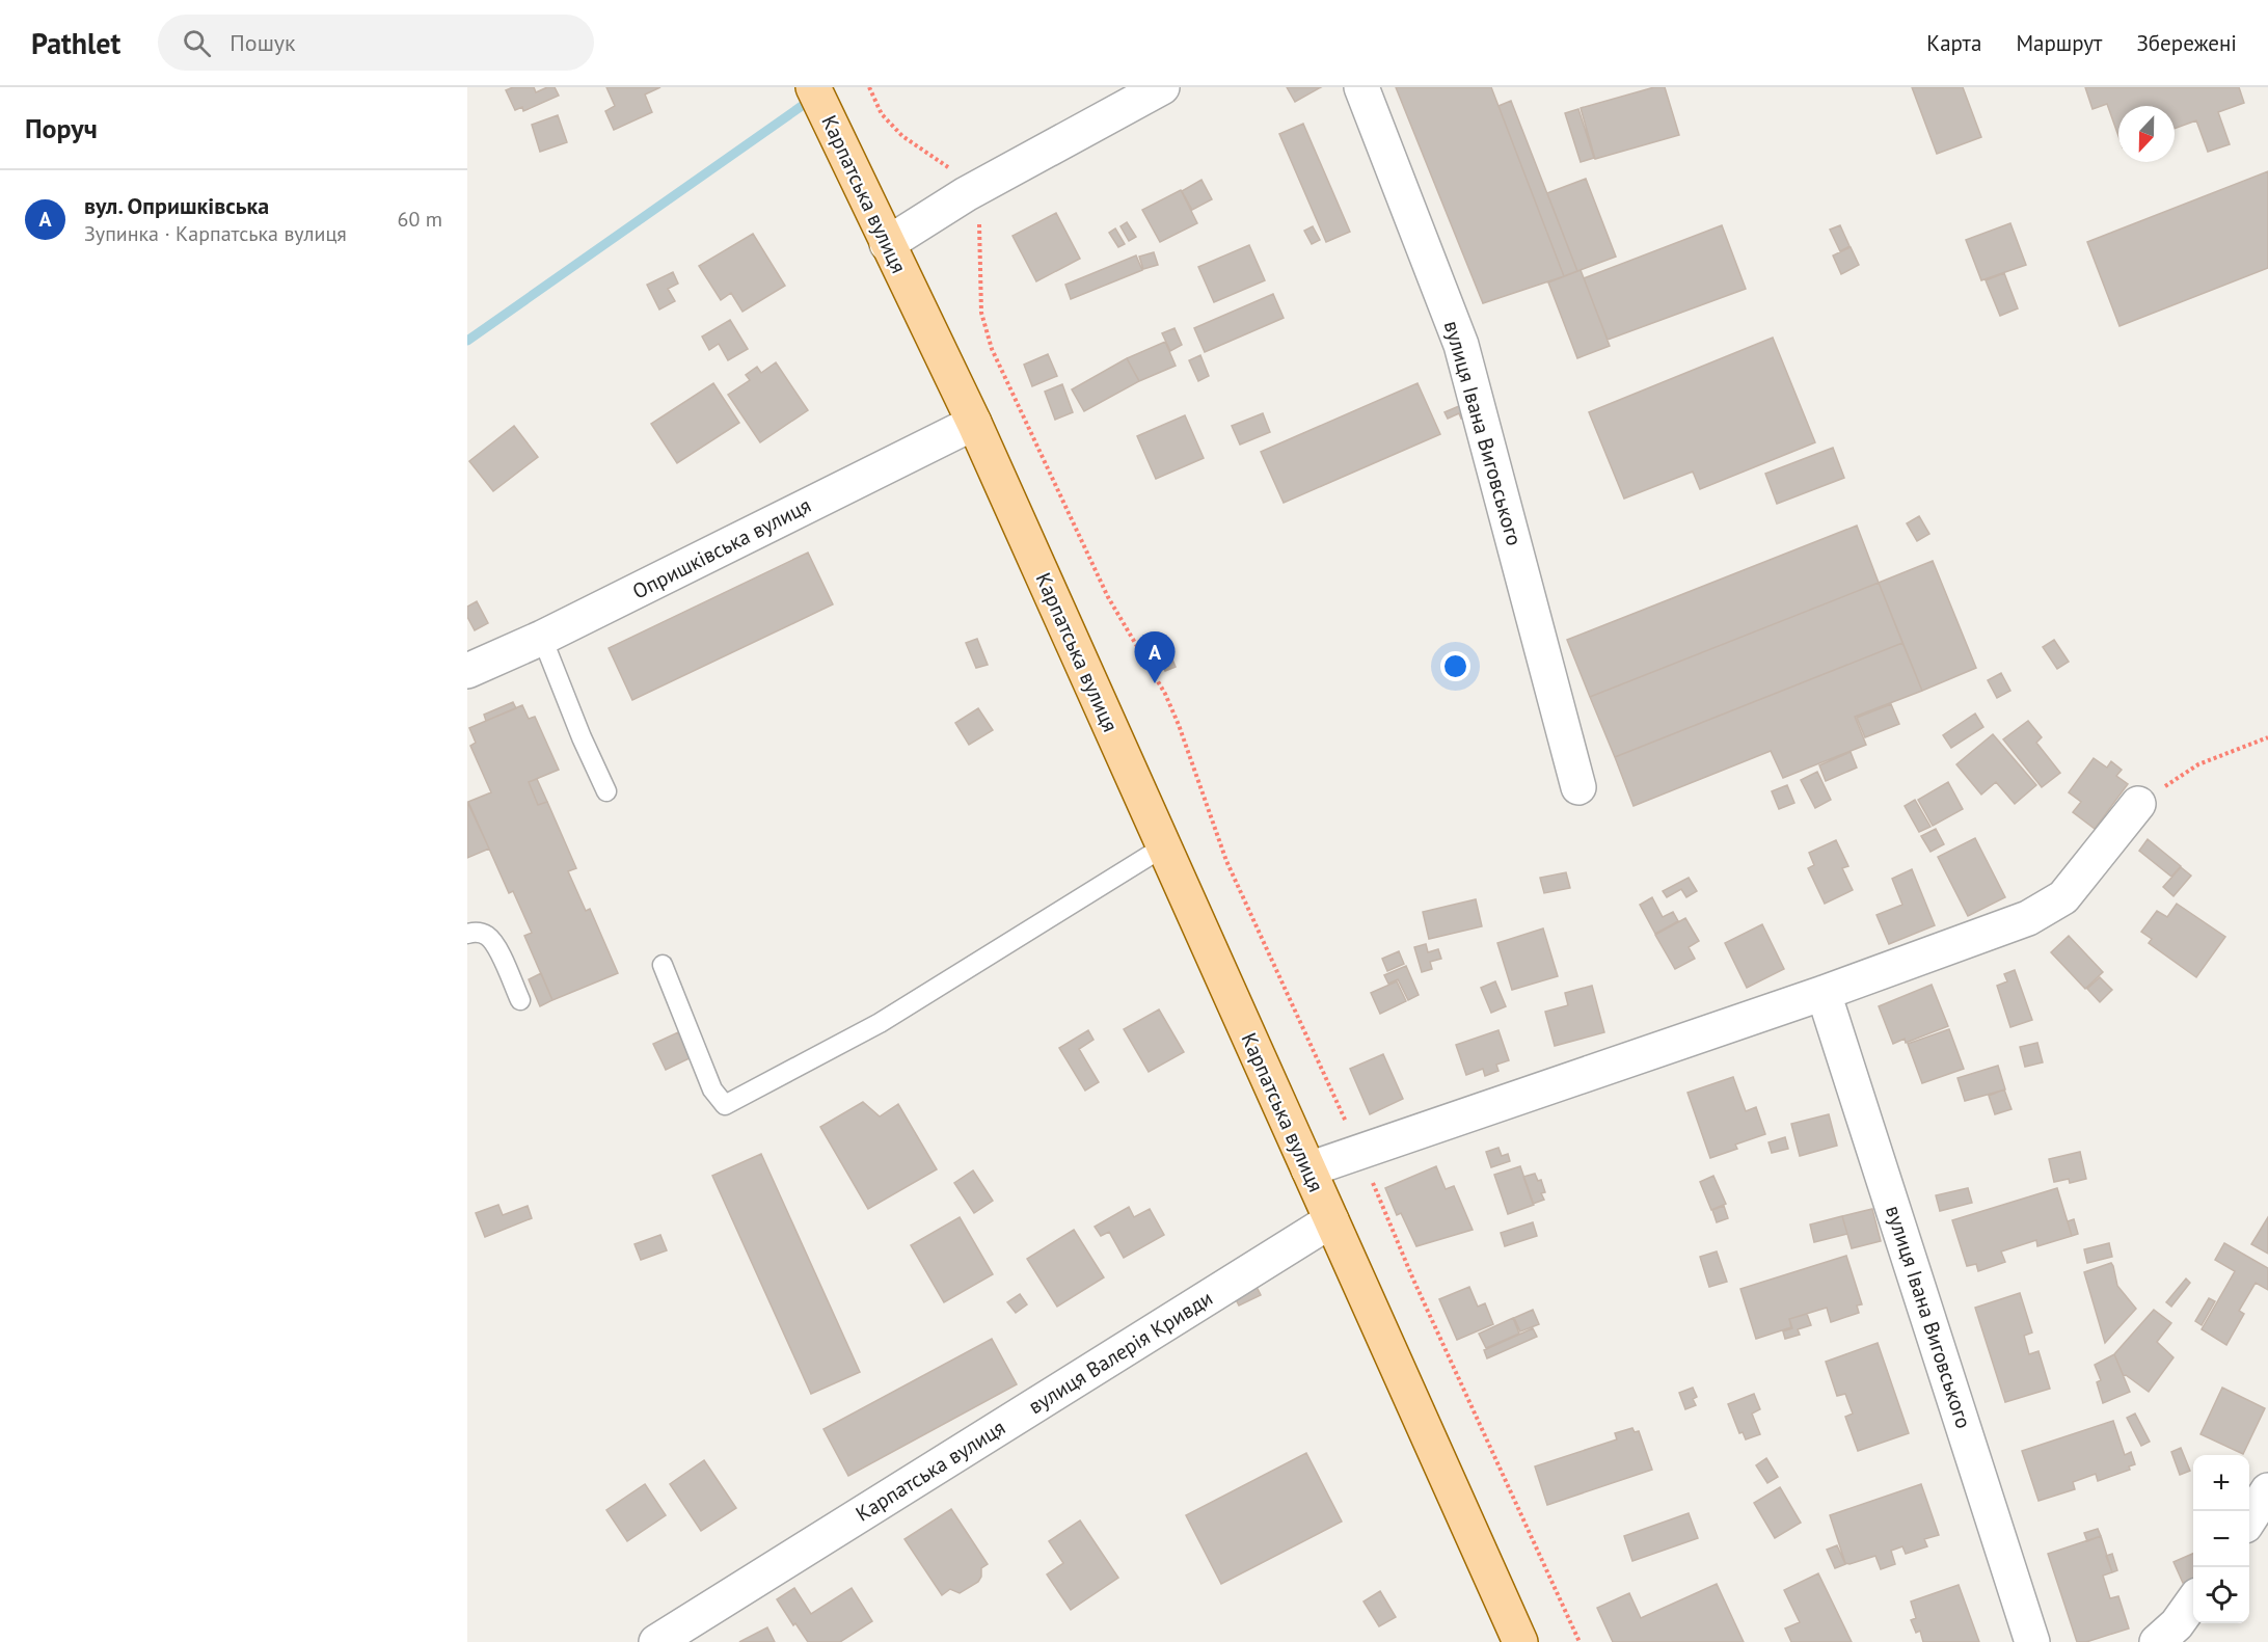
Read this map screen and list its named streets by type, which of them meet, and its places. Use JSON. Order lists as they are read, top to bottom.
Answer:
{
  "streets": {
    "main road": ["Карпатська вулиця"],
    "street": ["вулиця Івана Виговського", "Опришківська вулиця", "вулиця Валерія Кривди"]
  },
  "crossings": [
    ["Карпатська вулиця", "Опришківська вулиця"],
    ["Карпатська вулиця", "вулиця Валерія Кривди"]
  ],
  "north": "bottom",
  "page": {
    "header": "Pathlet",
    "search": "Пошук",
    "nav": ["Карта", "Маршрут", "Збережені"],
    "heading": "Поруч",
    "list": [
      {
        "mark": "A",
        "name": "вул. Опришківська",
        "note": "Зупинка · Карпатська вулиця",
        "value": "60 m"
      }
    ],
    "pins": "A",
    "map_buttons": ["+", "−"]
  }
}
